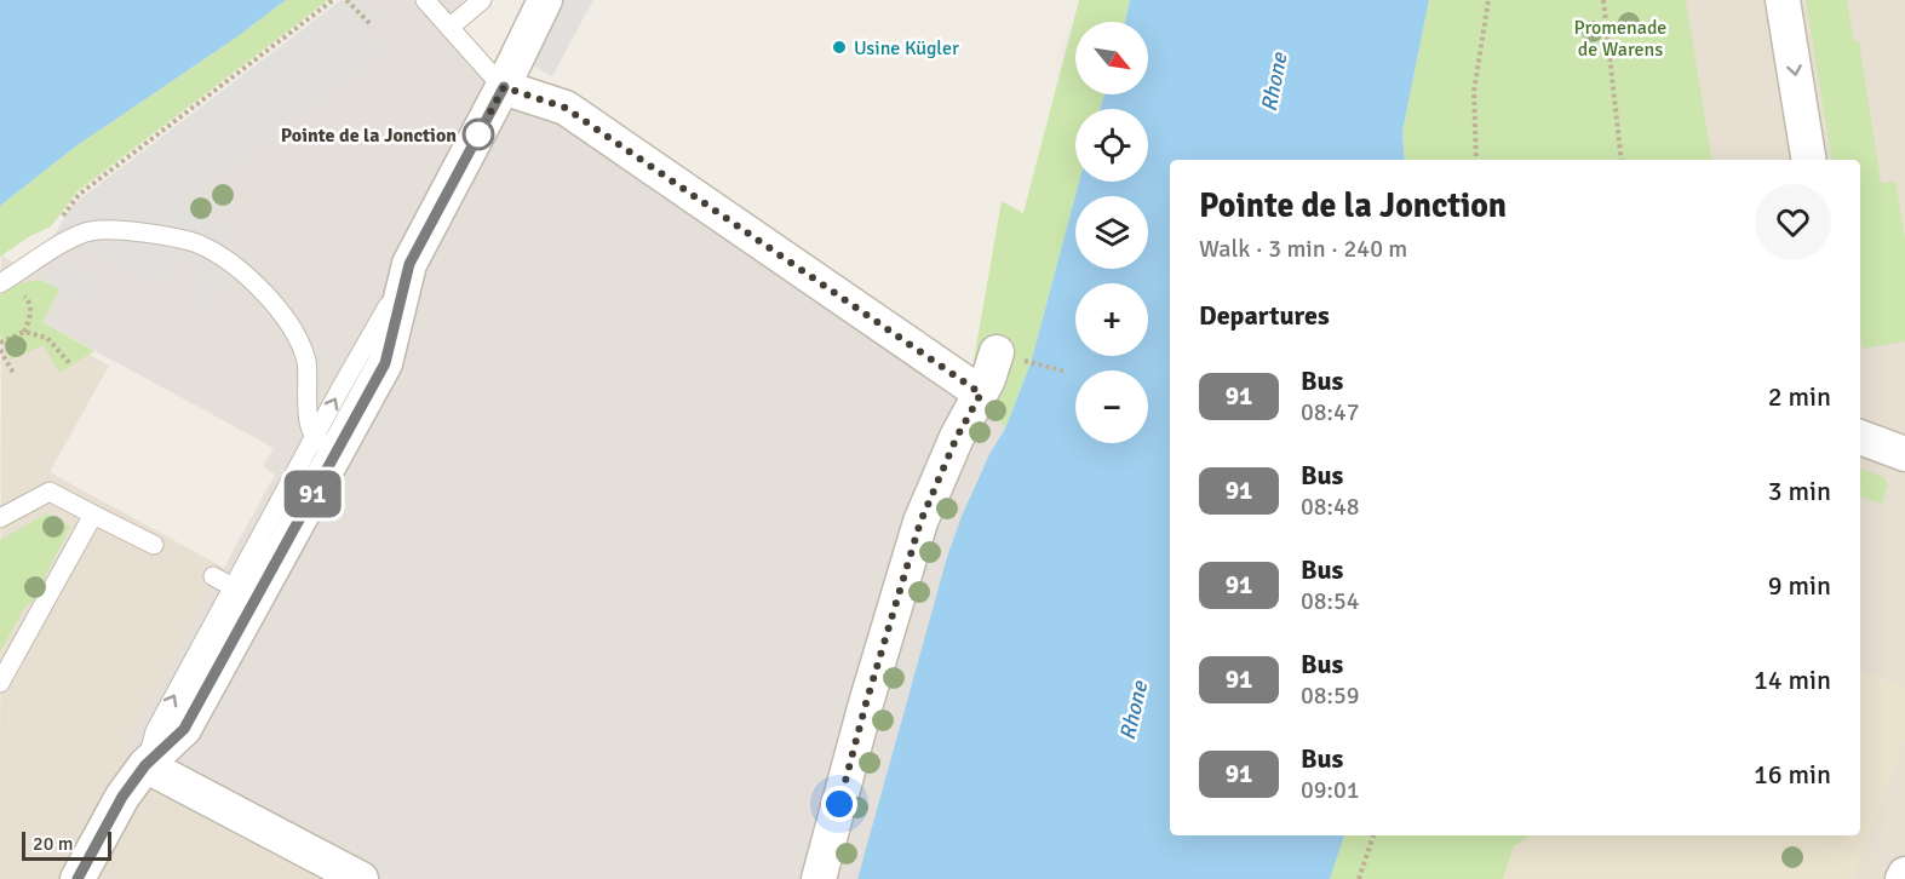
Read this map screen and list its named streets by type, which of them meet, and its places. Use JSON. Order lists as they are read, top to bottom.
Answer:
{
  "water": ["Rhone"],
  "parks": ["Promenade de Warens"],
  "places": ["Usine Kügler", "Pointe de la Jonction"],
  "lines": ["bus line 91"],
  "scale_bar": "20 m",
  "north": "bottom right",
  "page": {
    "on_map": "91",
    "map_buttons": ["+", "−"],
    "heading": [
      ["Pointe de la Jonction", "Walk · 3 min · 240 m"],
      "Departures"
    ],
    "list": [
      {
        "mark": "91",
        "name": "Bus",
        "note": "08:47",
        "value": "2 min"
      },
      {
        "mark": "91",
        "name": "Bus",
        "note": "08:48",
        "value": "3 min"
      },
      {
        "mark": "91",
        "name": "Bus",
        "note": "08:54",
        "value": "9 min"
      },
      {
        "mark": "91",
        "name": "Bus",
        "note": "08:59",
        "value": "14 min"
      },
      {
        "mark": "91",
        "name": "Bus",
        "note": "09:01",
        "value": "16 min"
      }
    ],
    "scale": "20 m"
  }
}
